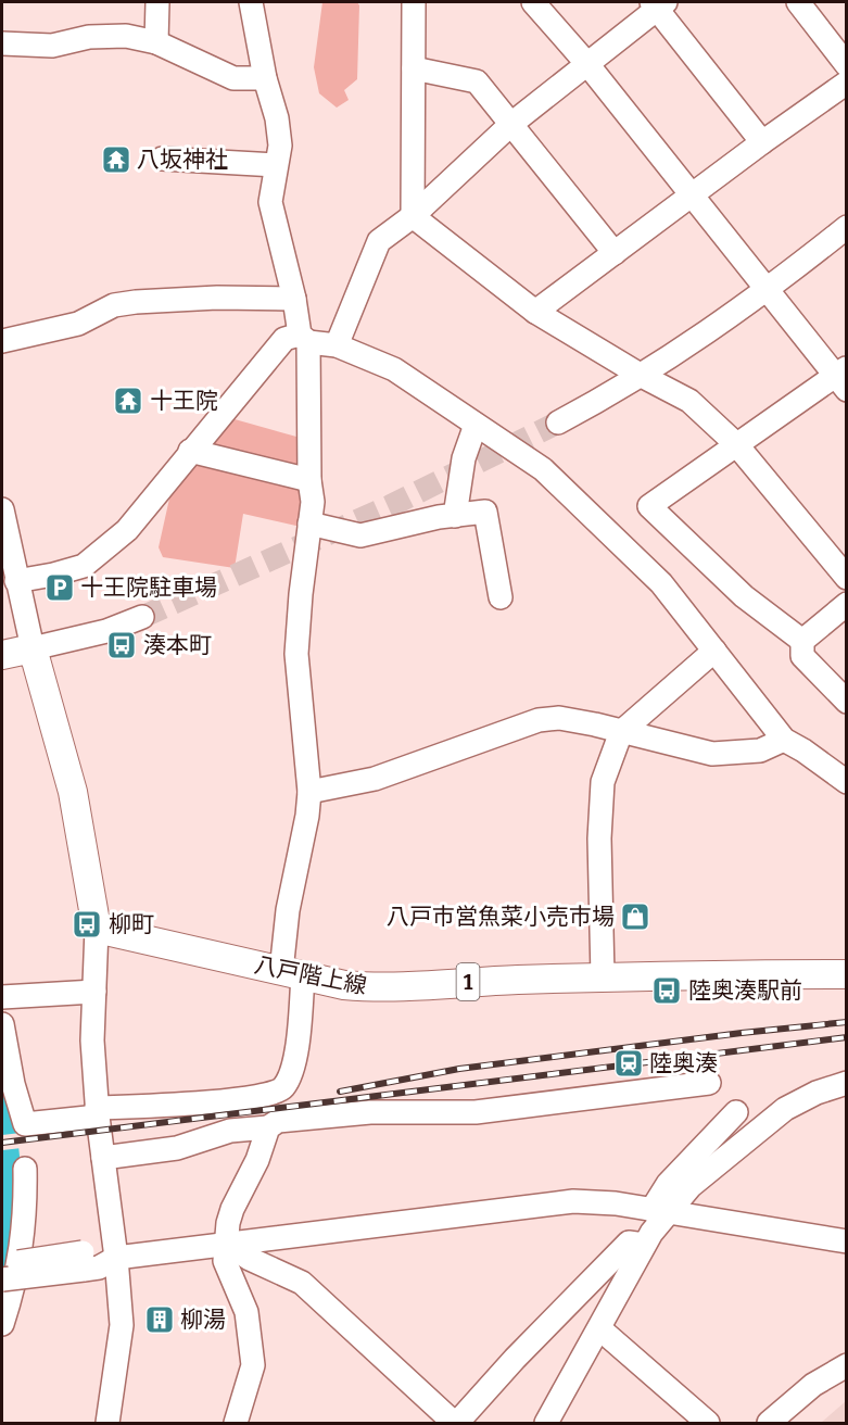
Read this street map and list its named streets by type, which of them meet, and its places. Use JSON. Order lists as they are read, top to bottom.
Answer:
{
  "streets": {
    "main road": ["八戸階上線", "1"]
  },
  "places": {
    "temple": ["八坂神社", "十王院"],
    "parking": ["十王院駐車場"],
    "bus stop": ["湊本町", "柳町", "陸奥湊駅前"],
    "shop": ["八戸市営魚菜小売市場"],
    "station": ["陸奥湊"],
    "building": ["柳湯"]
  }
}
